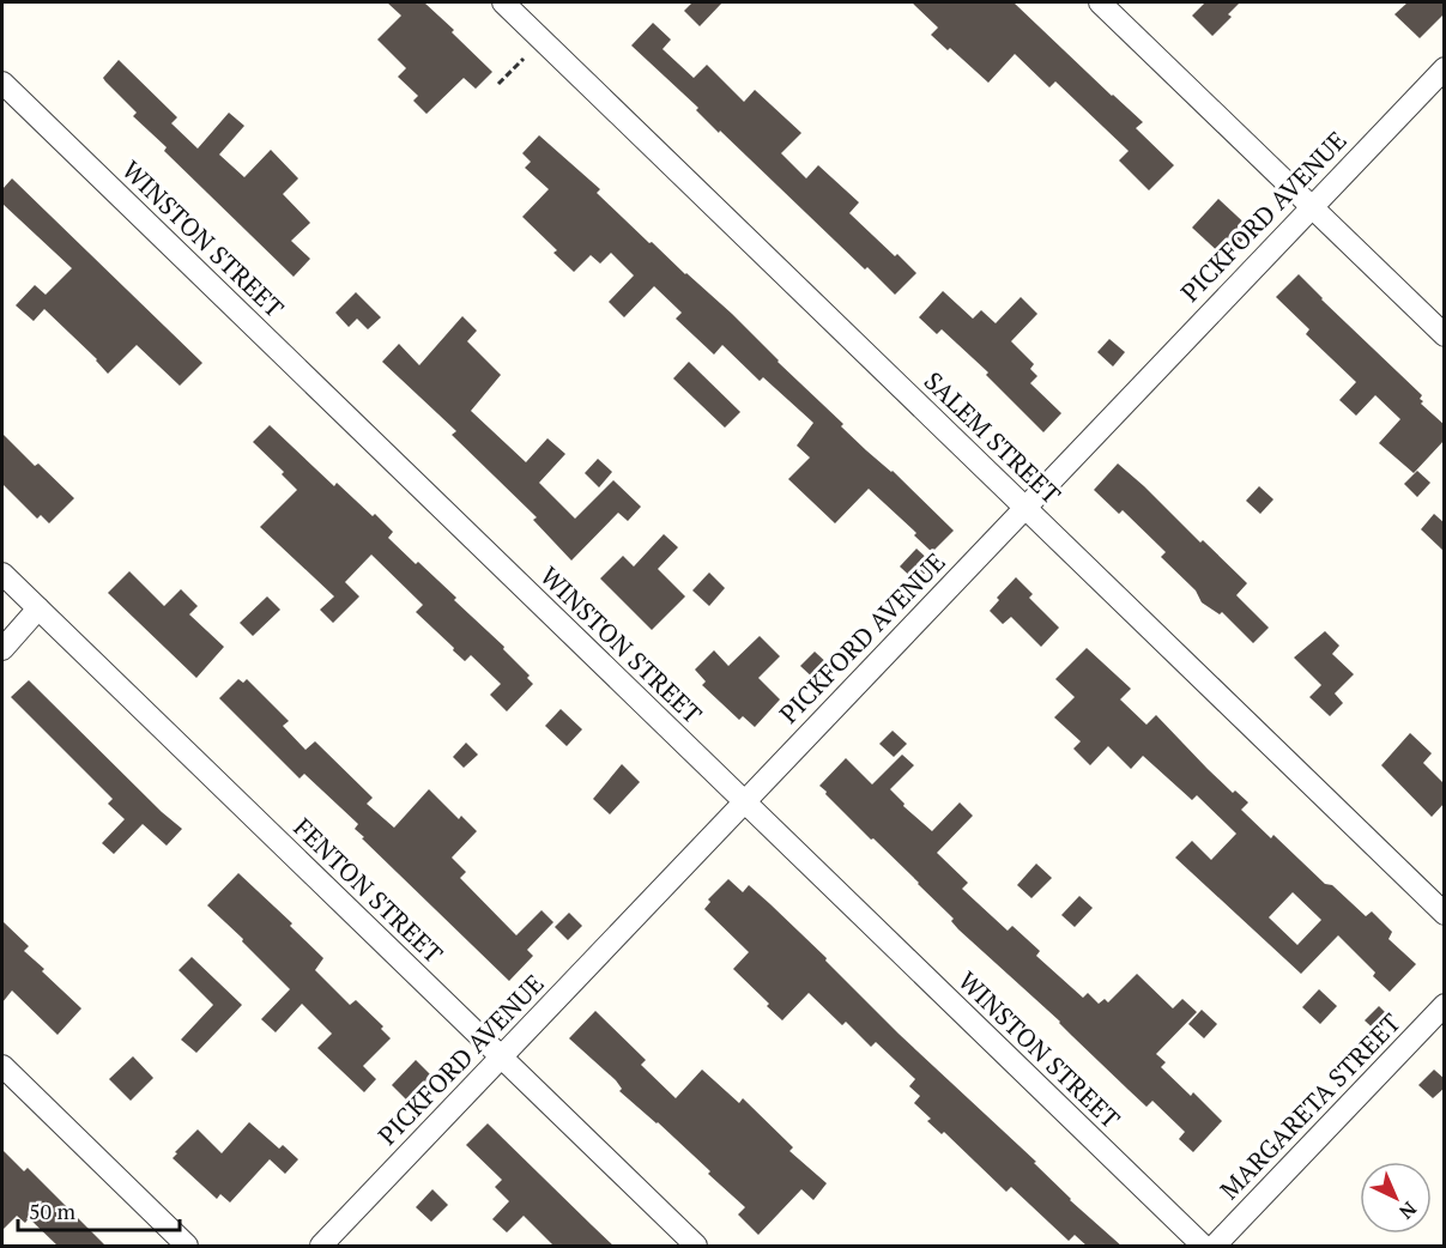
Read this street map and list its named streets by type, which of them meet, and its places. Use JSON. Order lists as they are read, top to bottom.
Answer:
{
  "streets": {
    "street": [
      "PICKFORD AVENUE",
      "WINSTON STREET",
      "SALEM STREET",
      "FENTON STREET",
      "MARGARETA STREET"
    ]
  },
  "crossings": [
    ["PICKFORD AVENUE", "WINSTON STREET"],
    ["PICKFORD AVENUE", "SALEM STREET"],
    ["PICKFORD AVENUE", "FENTON STREET"]
  ],
  "scale_bar": "50 m",
  "north": "bottom right"
}
